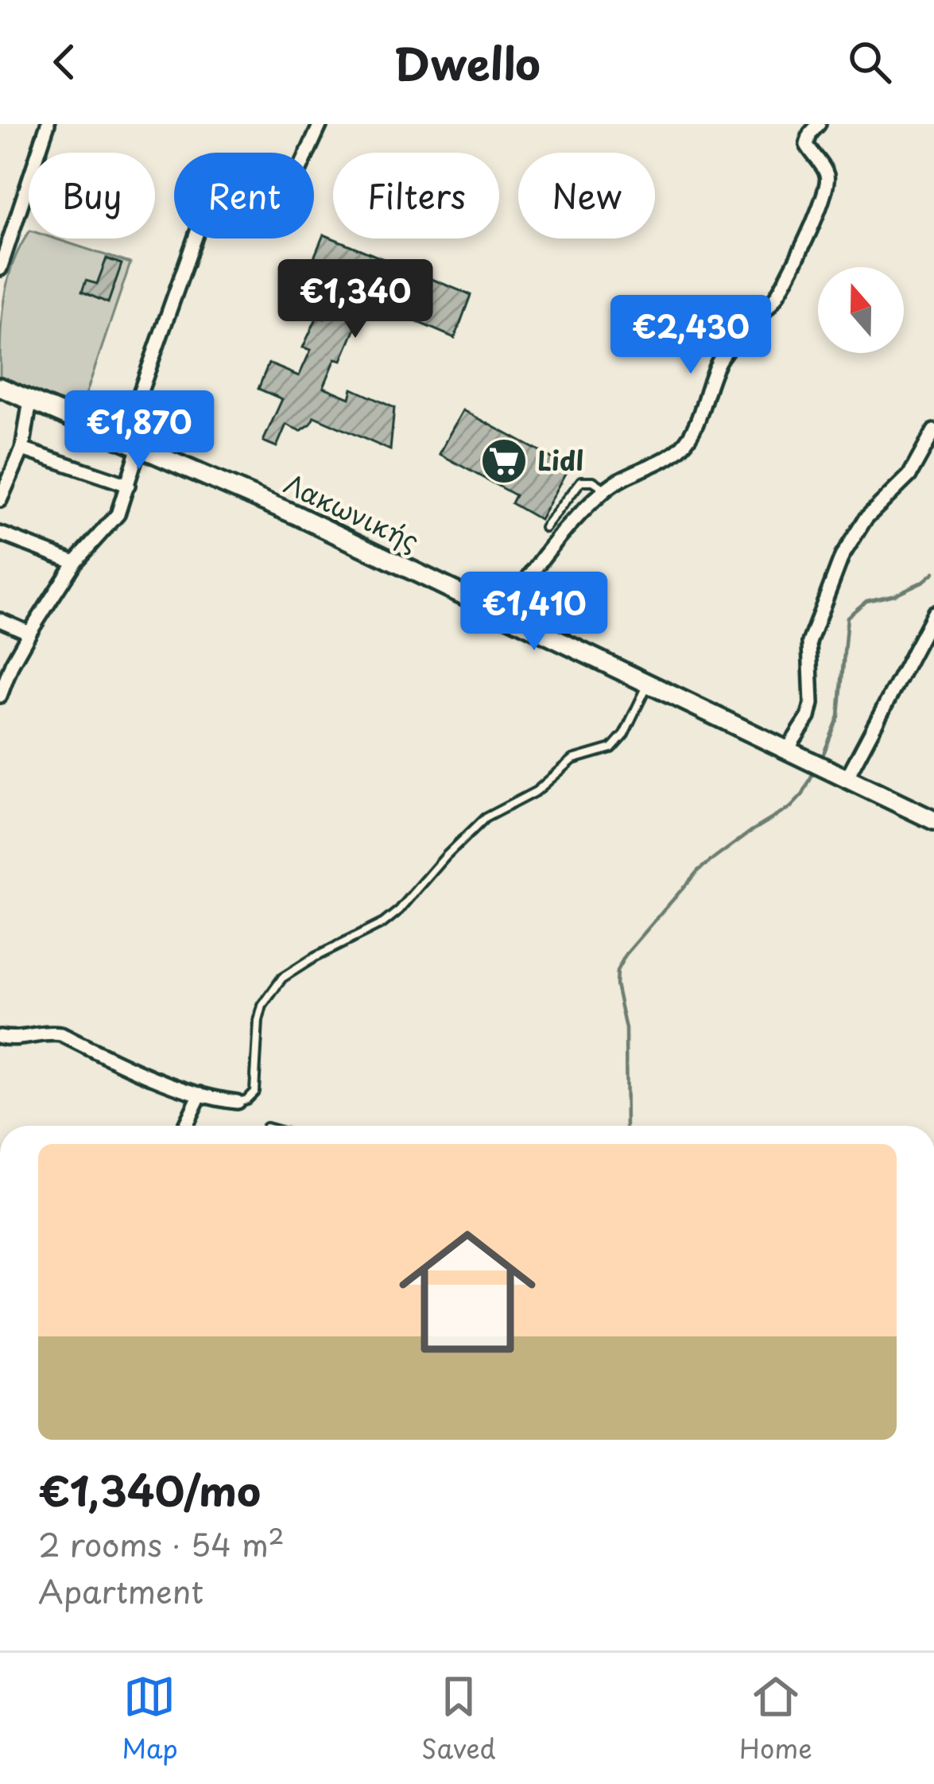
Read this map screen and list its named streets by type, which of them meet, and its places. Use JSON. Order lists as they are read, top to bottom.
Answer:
{
  "streets": {
    "main road": ["Λακωνικής"]
  },
  "places": {
    "supermarket": ["Lidl"]
  },
  "north": "top",
  "page": {
    "header": "Dwello",
    "chip": [
      "Buy",
      "Rent",
      "Filters",
      "New"
    ],
    "price": [
      "€1,340",
      "€2,430",
      "€1,870",
      "€1,410"
    ],
    "list": [
      {
        "name": "€1,340/mo",
        "note": "2 rooms · 54 m² · Apartment"
      }
    ],
    "tabs": ["Map", "Saved", "Home"]
  }
}
